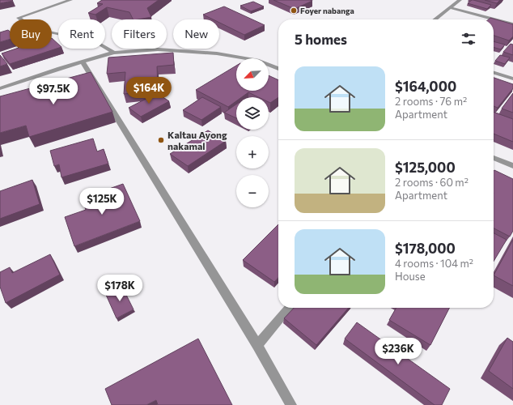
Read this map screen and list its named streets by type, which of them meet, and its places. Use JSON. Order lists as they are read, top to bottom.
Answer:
{
  "places": ["Foyer nabanga", "Kaltau Ayong nakamal"],
  "north": "bottom left",
  "page": {
    "chip": [
      "Buy",
      "Rent",
      "Filters",
      "New"
    ],
    "heading": "5 homes",
    "map_buttons": ["+", "−"],
    "list": [
      {
        "name": "$164,000",
        "note": "2 rooms · 76 m² · Apartment"
      },
      {
        "name": "$125,000",
        "note": "2 rooms · 60 m² · Apartment"
      },
      {
        "name": "$178,000",
        "note": "4 rooms · 104 m² · House"
      }
    ],
    "price": [
      "$164K",
      "$97.5K",
      "$125K",
      "$178K",
      "$236K"
    ]
  }
}
